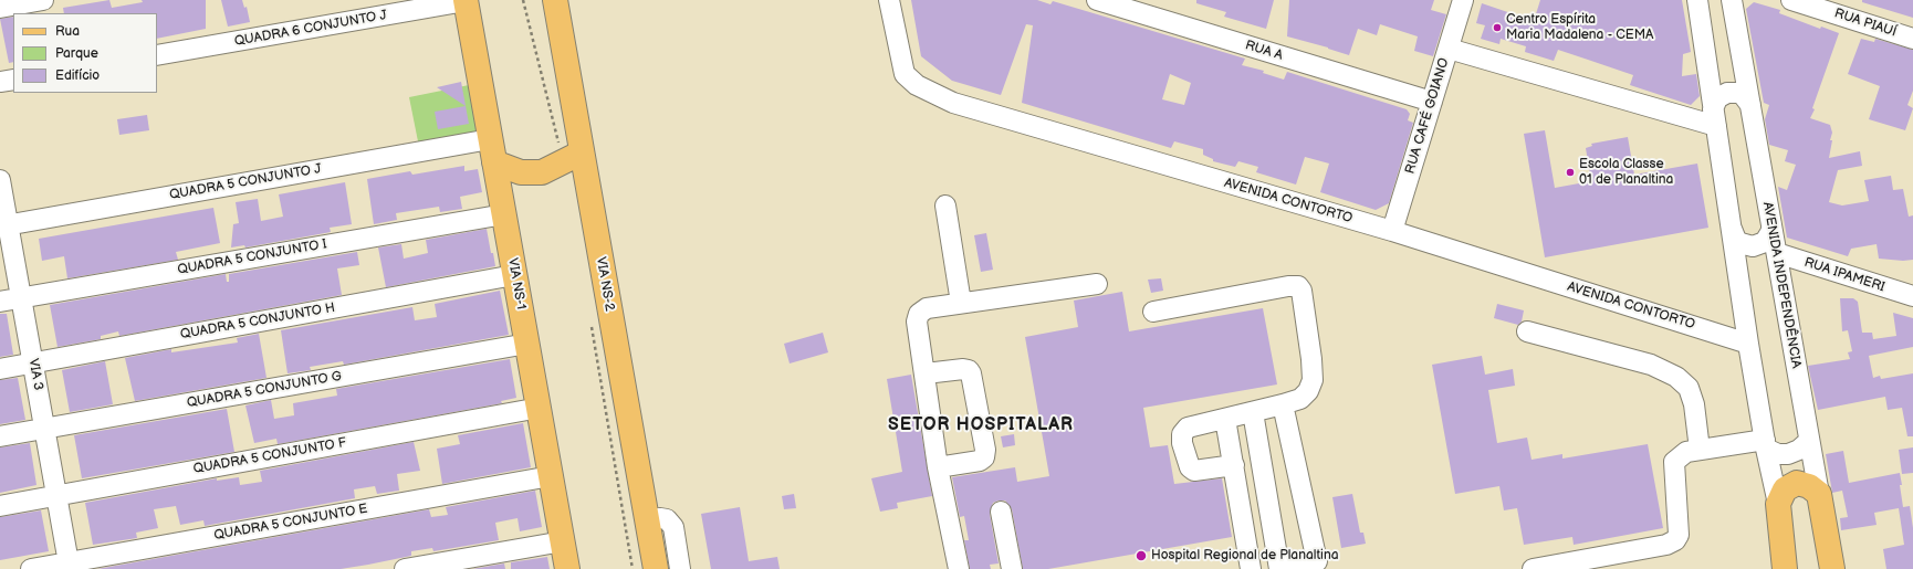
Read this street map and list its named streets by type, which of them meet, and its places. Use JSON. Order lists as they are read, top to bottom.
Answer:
{
  "streets": {
    "main road": ["VIA NS-1", "VIA NS-2", "AVENIDA INDEPENDÊNCIA"],
    "street": [
      "RUA PIAUÍ",
      "QUADRA 6 CONJUNTO J",
      "RUA A",
      "RUA CAFÉ GOIANO",
      "QUADRA 5 CONJUNTO J",
      "AVENIDA CONTORTO",
      "QUADRA 5 CONJUNTO I",
      "RUA IPAMERI",
      "QUADRA 5 CONJUNTO H",
      "VIA 3",
      "QUADRA 5 CONJUNTO G",
      "QUADRA 5 CONJUNTO F",
      "QUADRA 5 CONJUNTO E"
    ]
  },
  "crossings": [
    ["QUADRA 6 CONJUNTO J", "VIA NS-1"],
    ["RUA A", "RUA CAFÉ GOIANO"],
    ["RUA CAFÉ GOIANO", "AVENIDA CONTORTO"],
    ["QUADRA 5 CONJUNTO J", "VIA NS-1"],
    ["QUADRA 5 CONJUNTO J", "VIA 3"],
    ["QUADRA 5 CONJUNTO I", "VIA NS-1"],
    ["QUADRA 5 CONJUNTO I", "VIA 3"],
    ["RUA IPAMERI", "AVENIDA INDEPENDÊNCIA"],
    ["VIA NS-1", "QUADRA 5 CONJUNTO H"],
    ["VIA NS-1", "QUADRA 5 CONJUNTO G"],
    ["VIA NS-1", "QUADRA 5 CONJUNTO F"],
    ["VIA NS-1", "QUADRA 5 CONJUNTO E"],
    ["QUADRA 5 CONJUNTO H", "VIA 3"],
    ["VIA 3", "QUADRA 5 CONJUNTO G"],
    ["VIA 3", "QUADRA 5 CONJUNTO F"],
    ["VIA 3", "QUADRA 5 CONJUNTO E"]
  ],
  "districts": ["SETOR HOSPITALAR"],
  "places": ["Centro Espírita Maria Madalena - CEMA", "Escola Classe 01 de Planaltina", "Hospital Regional de Planaltina"],
  "legend": ["Rua", "Parque", "Edifício"]
}
